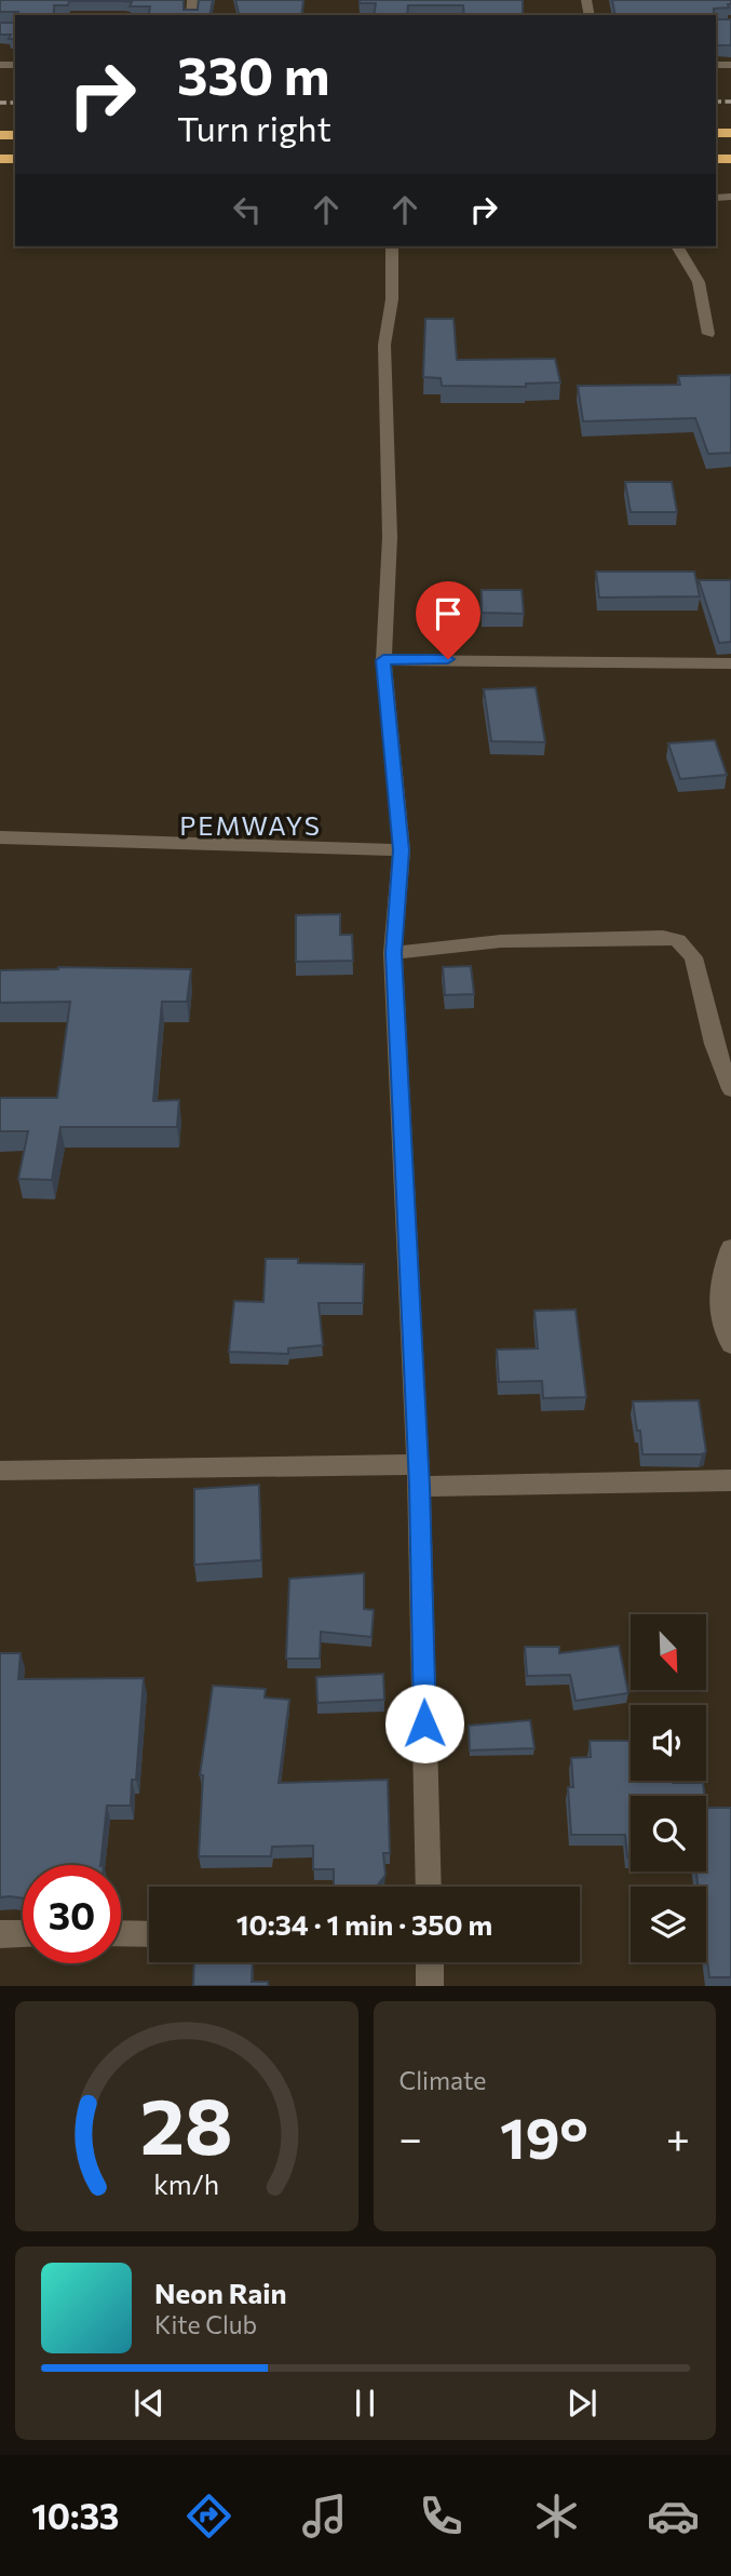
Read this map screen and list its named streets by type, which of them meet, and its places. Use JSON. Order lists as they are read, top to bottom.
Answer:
{
  "districts": ["PEMWAYS"],
  "north": "bottom right",
  "page": {
    "turn": ["330 m", "Turn right"],
    "limit": "30",
    "trip": "10:34 · 1 min · 350 m",
    "tile": "Climate",
    "heat": ["−", "19°", "+"],
    "song": ["Neon Rain", "Kite Club"],
    "tabs": "10:33",
    "gauge": ["28", "km/h"]
  }
}
